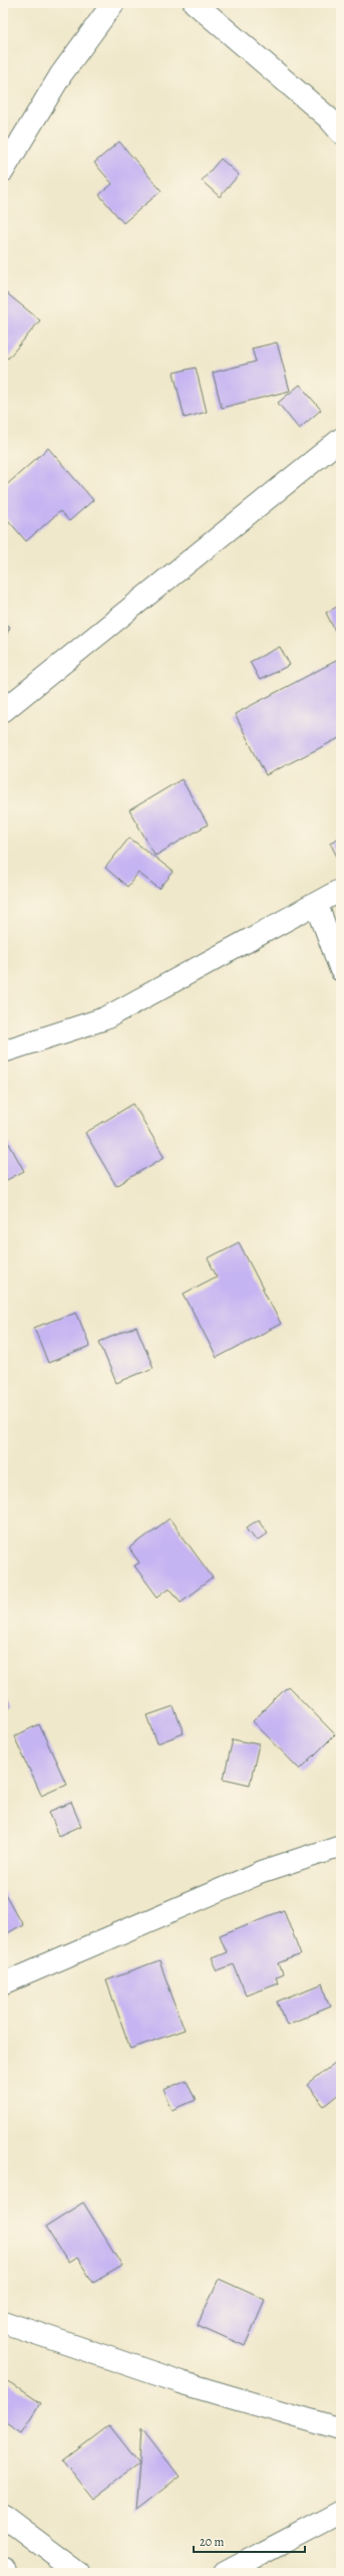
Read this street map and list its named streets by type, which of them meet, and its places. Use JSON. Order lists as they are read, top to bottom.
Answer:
{
  "scale_bar": "20 m"
}
